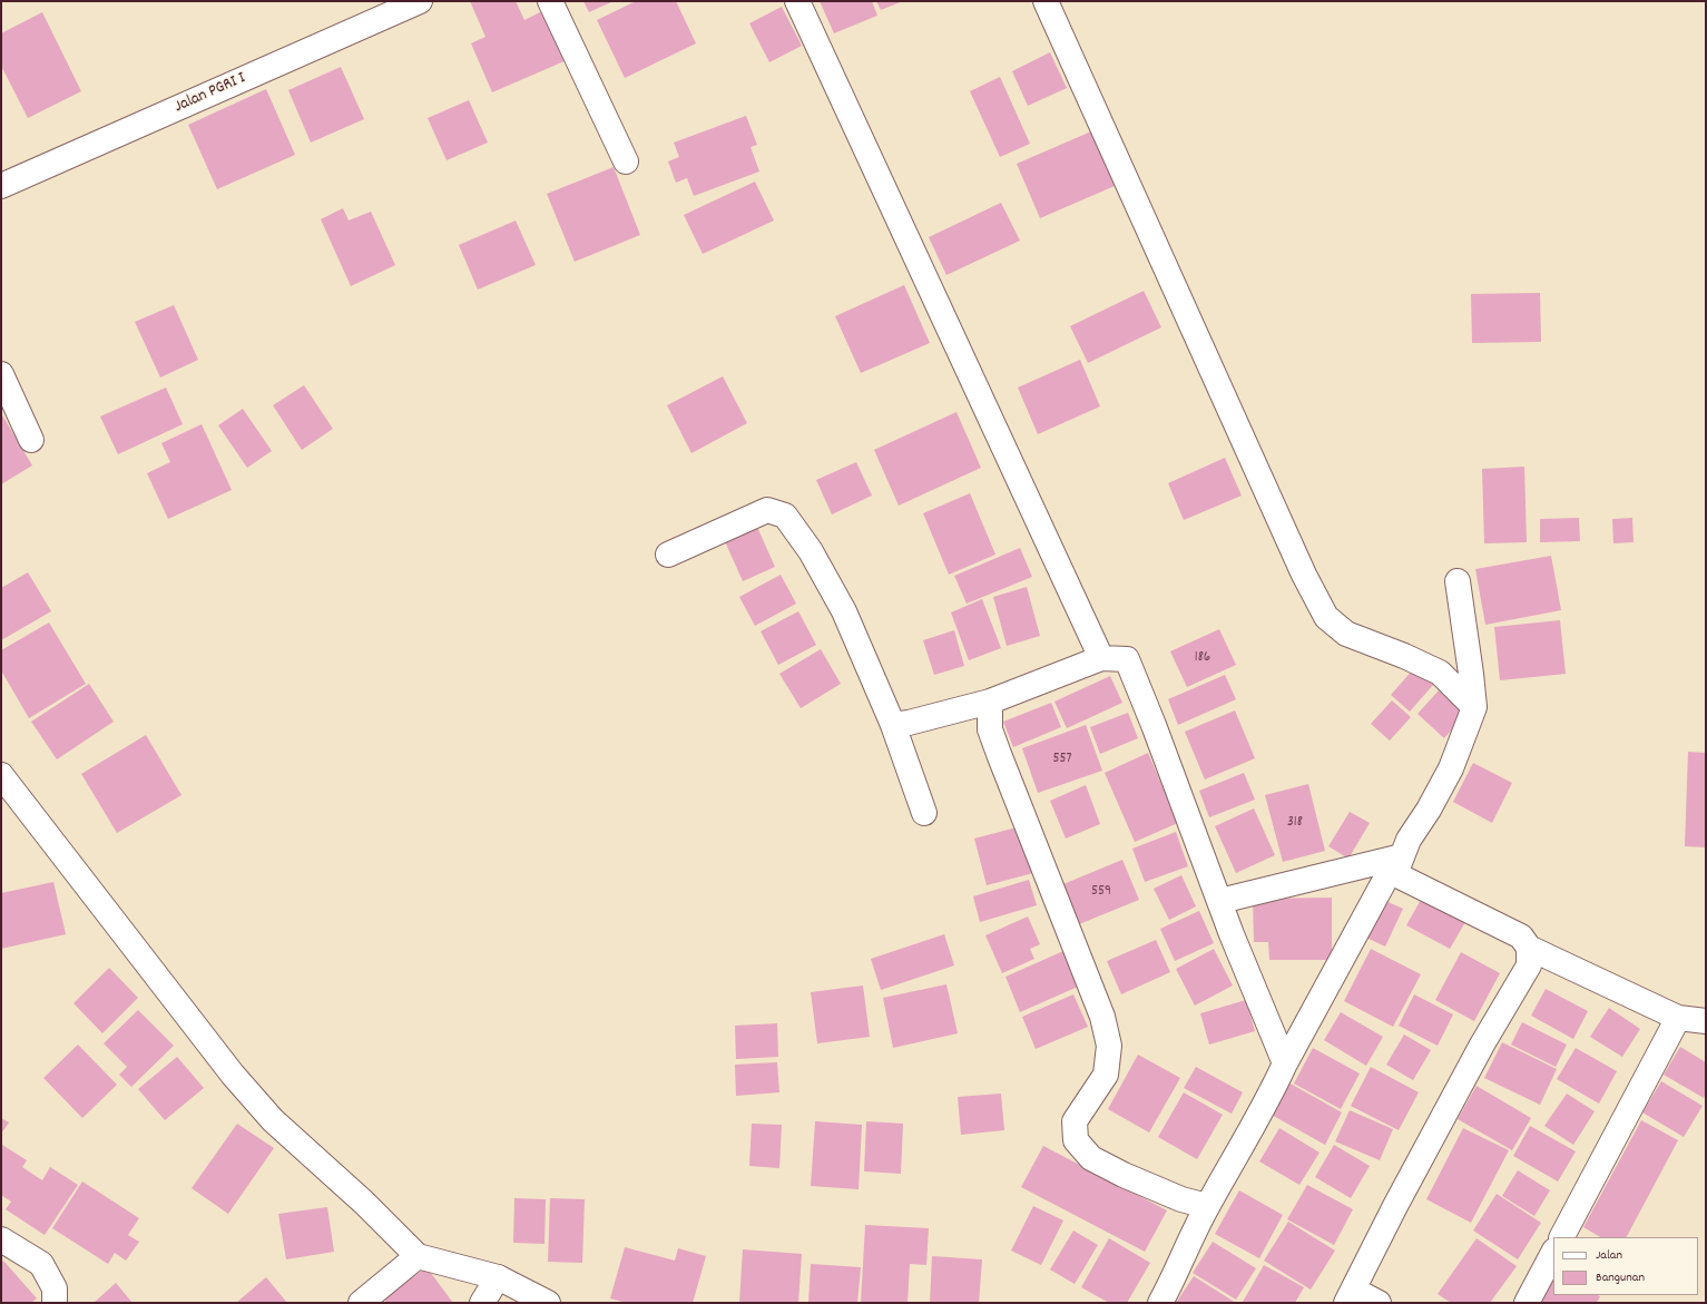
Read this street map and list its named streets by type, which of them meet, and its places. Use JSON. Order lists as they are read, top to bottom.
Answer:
{
  "streets": {
    "street": ["Jalan PGRI I"]
  },
  "house_numbers": [
    "186",
    "557",
    "318",
    "559"
  ],
  "legend": ["Jalan", "Bangunan"]
}
